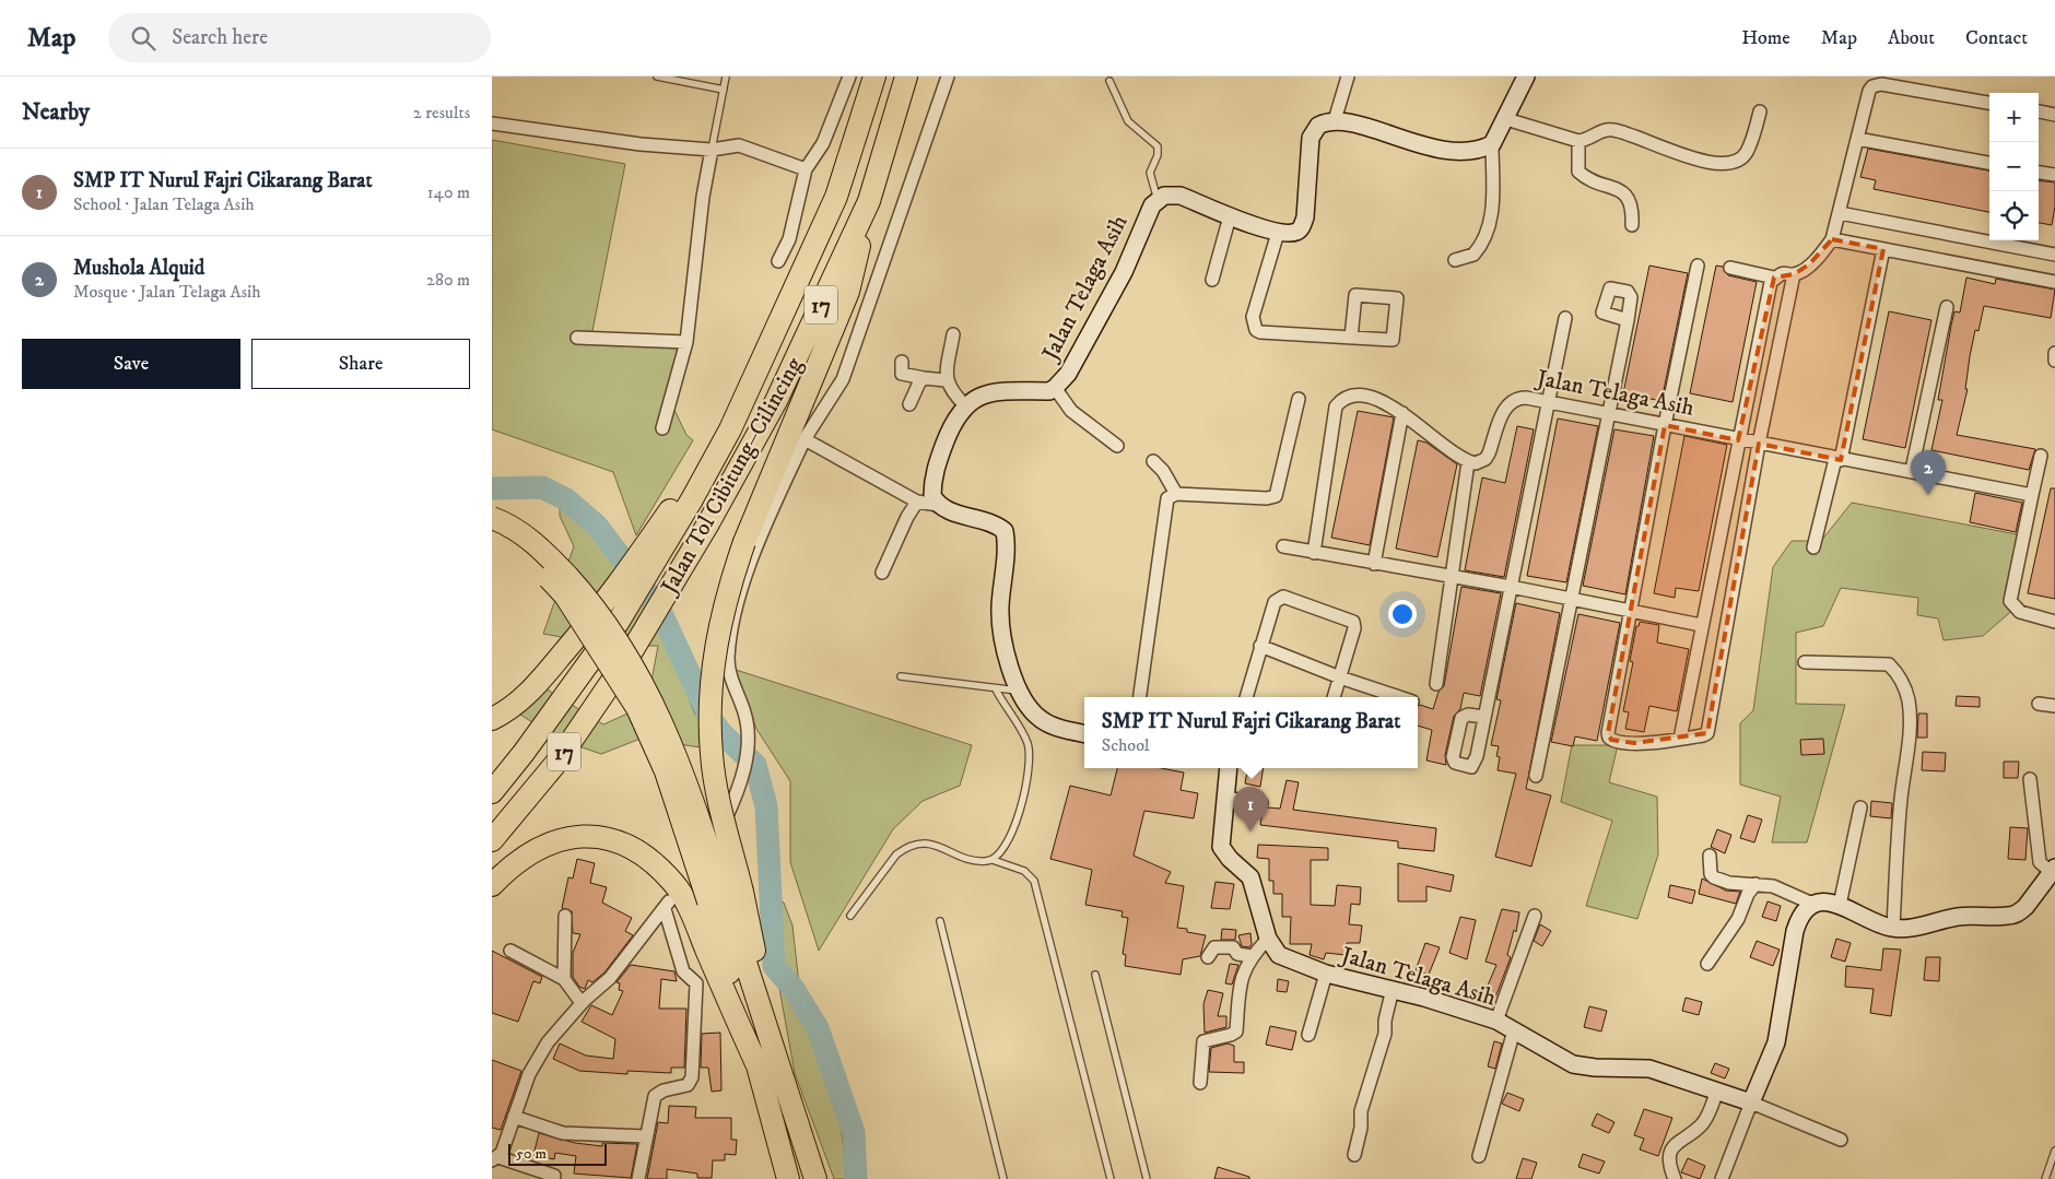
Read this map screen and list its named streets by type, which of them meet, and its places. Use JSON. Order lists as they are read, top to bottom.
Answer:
{
  "streets": {
    "highway": ["17", "Jalan Tol Cibitung–Cilincing"],
    "street": ["Jalan Telaga Asih"]
  },
  "scale_bar": "50 m",
  "page": {
    "header": "Map",
    "search": "Search here",
    "nav": [
      "Home",
      "Map",
      "About",
      "Contact"
    ],
    "heading": ["Nearby", "2 results"],
    "map_buttons": ["+", "−"],
    "list": [
      {
        "mark": "1",
        "name": "SMP IT Nurul Fajri Cikarang Barat",
        "note": "School · Jalan Telaga Asih",
        "value": "140 m"
      },
      {
        "mark": "2",
        "name": "Mushola Alquid",
        "note": "Mosque · Jalan Telaga Asih",
        "value": "280 m"
      }
    ],
    "buttons": ["Save", "Share"],
    "pins": ["2", "1"],
    "popup": ["SMP IT Nurul Fajri Cikarang Barat", "School"],
    "scale": "50 m"
  }
}
